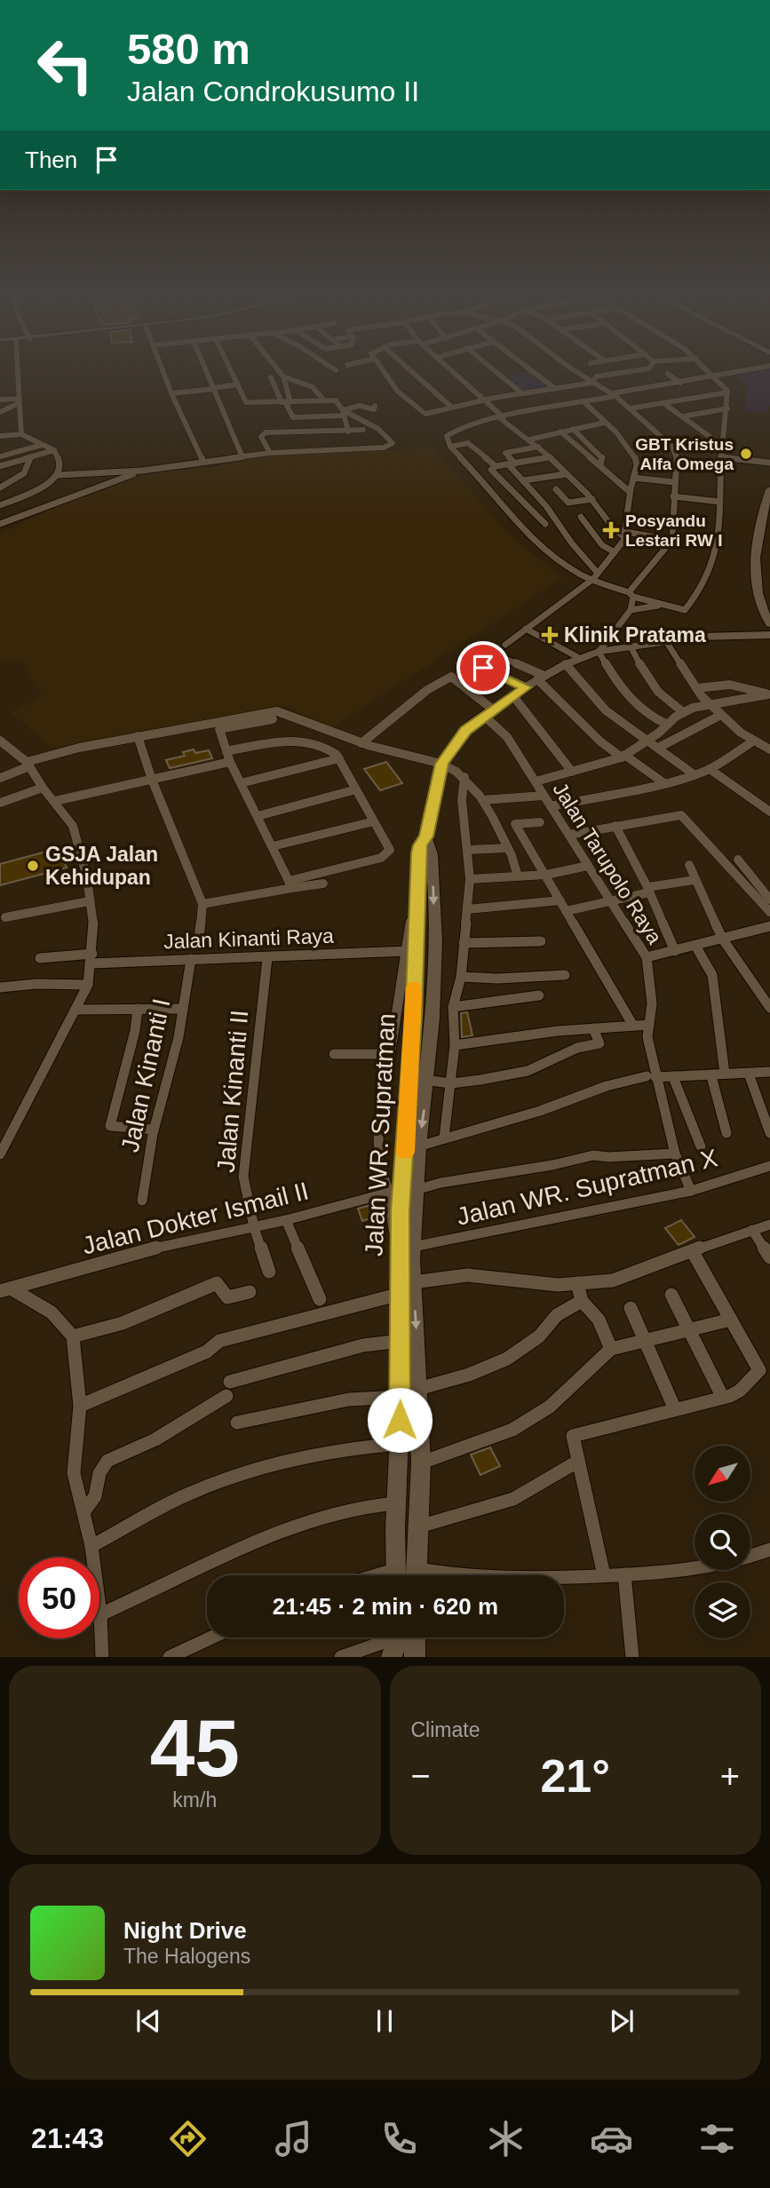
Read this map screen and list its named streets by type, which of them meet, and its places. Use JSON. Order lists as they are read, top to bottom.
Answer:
{
  "streets": {
    "main road": ["Jalan WR. Supratman"],
    "street": [
      "Jalan Tarupolo Raya",
      "Jalan Kinanti Raya",
      "Jalan Kinanti I",
      "Jalan Kinanti II",
      "Jalan WR. Supratman X",
      "Jalan Dokter Ismail II"
    ]
  },
  "crossings": [
    ["Jalan Tarupolo Raya", "Jalan WR. Supratman"],
    ["Jalan Tarupolo Raya", "Jalan WR. Supratman X"],
    ["Jalan Kinanti Raya", "Jalan Kinanti I"],
    ["Jalan Kinanti Raya", "Jalan Kinanti II"],
    ["Jalan Kinanti II", "Jalan Dokter Ismail II"],
    ["Jalan WR. Supratman", "Jalan WR. Supratman X"]
  ],
  "places": {
    "other": ["GBT Kristus Alfa Omega", "GSJA Jalan Kehidupan"],
    "health": ["Posyandu Lestari RW I", "Klinik Pratama"]
  },
  "north": "bottom left",
  "page": {
    "turn": ["580 m", "Jalan Condrokusumo II"],
    "then": "Then",
    "limit": "50",
    "trip": "21:45 · 2 min · 620 m",
    "tile": [
      ["45", "km/h"],
      "Climate"
    ],
    "heat": ["−", "21°", "+"],
    "song": ["Night Drive", "The Halogens"],
    "tabs": "21:43"
  }
}
